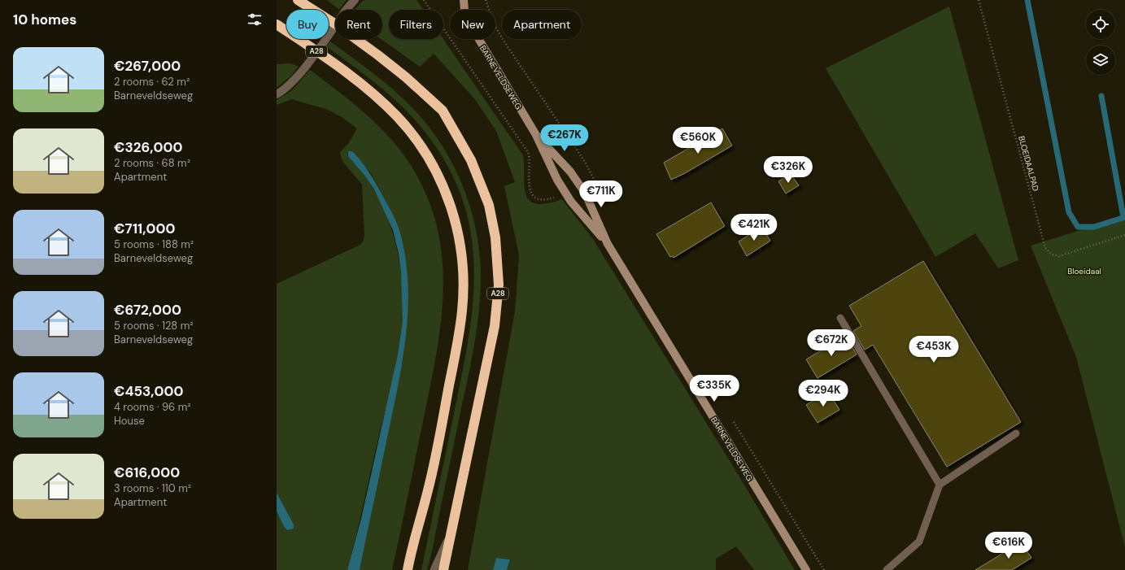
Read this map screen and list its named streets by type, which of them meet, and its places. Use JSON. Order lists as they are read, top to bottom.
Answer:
{
  "streets": {
    "highway": ["A28"],
    "street": ["BARNEVELDSEWEG"],
    "path": ["BLOEIDAALPAD"]
  },
  "parks": ["Bloeidaal"],
  "page": {
    "heading": "10 homes",
    "chip": [
      "Buy",
      "Rent",
      "Filters",
      "New",
      "Apartment"
    ],
    "list": [
      {
        "name": "€267,000",
        "note": "2 rooms · 62 m² · Barneveldseweg"
      },
      {
        "name": "€326,000",
        "note": "2 rooms · 68 m² · Apartment"
      },
      {
        "name": "€711,000",
        "note": "5 rooms · 188 m² · Barneveldseweg"
      },
      {
        "name": "€672,000",
        "note": "5 rooms · 128 m² · Barneveldseweg"
      },
      {
        "name": "€453,000",
        "note": "4 rooms · 96 m² · House"
      },
      {
        "name": "€616,000",
        "note": "3 rooms · 110 m² · Apartment"
      }
    ],
    "price": [
      "€267K",
      "€560K",
      "€326K",
      "€711K",
      "€421K",
      "€672K",
      "€453K",
      "€335K",
      "€294K",
      "€616K"
    ]
  }
}
